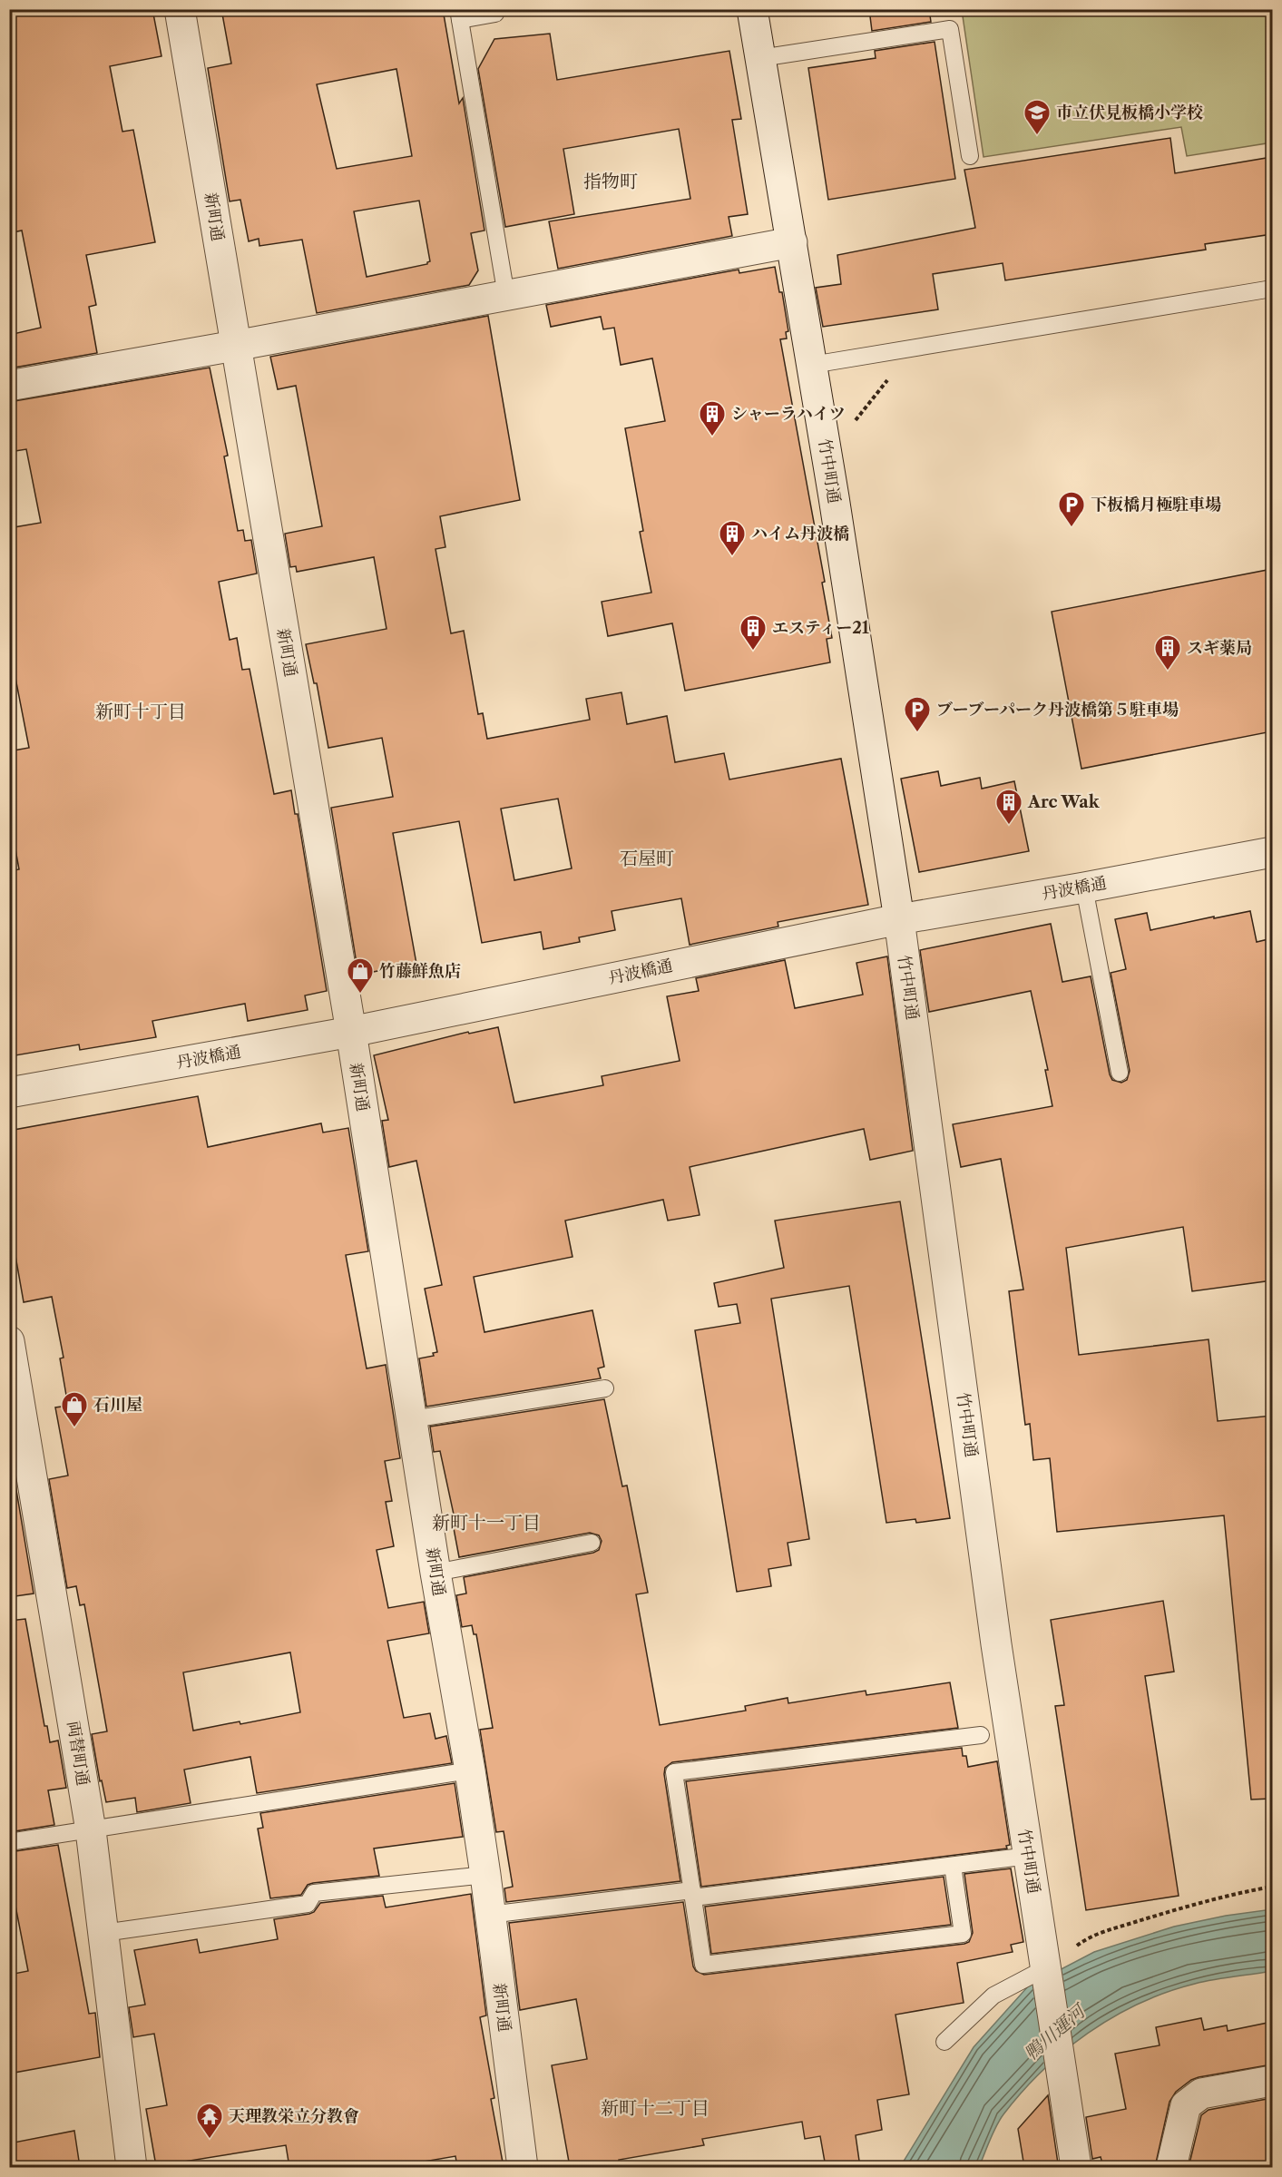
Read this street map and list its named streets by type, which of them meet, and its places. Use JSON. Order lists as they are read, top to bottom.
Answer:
{
  "streets": {
    "street": [
      "新町通",
      "竹中町通",
      "丹波橋通",
      "両替町通"
    ]
  },
  "crossings": [
    ["新町通", "丹波橋通"],
    ["竹中町通", "丹波橋通"]
  ],
  "districts": [
    "指物町",
    "新町十丁目",
    "石屋町",
    "新町十一丁目",
    "新町十二丁目"
  ],
  "water": ["鴨川運河"],
  "places": {
    "school or university": ["市立伏見板橋小学校"],
    "building": [
      "シャーラハイツ",
      "ハイム丹波橋",
      "エスティー21",
      "スギ薬局",
      "Arc Wak"
    ],
    "parking": ["下板橋月極駐車場", "ブーブーパーク丹波橋第５駐車場"],
    "shop": ["竹藤鮮魚店", "石川屋"],
    "temple": ["天理教栄立分教會"]
  }
}
